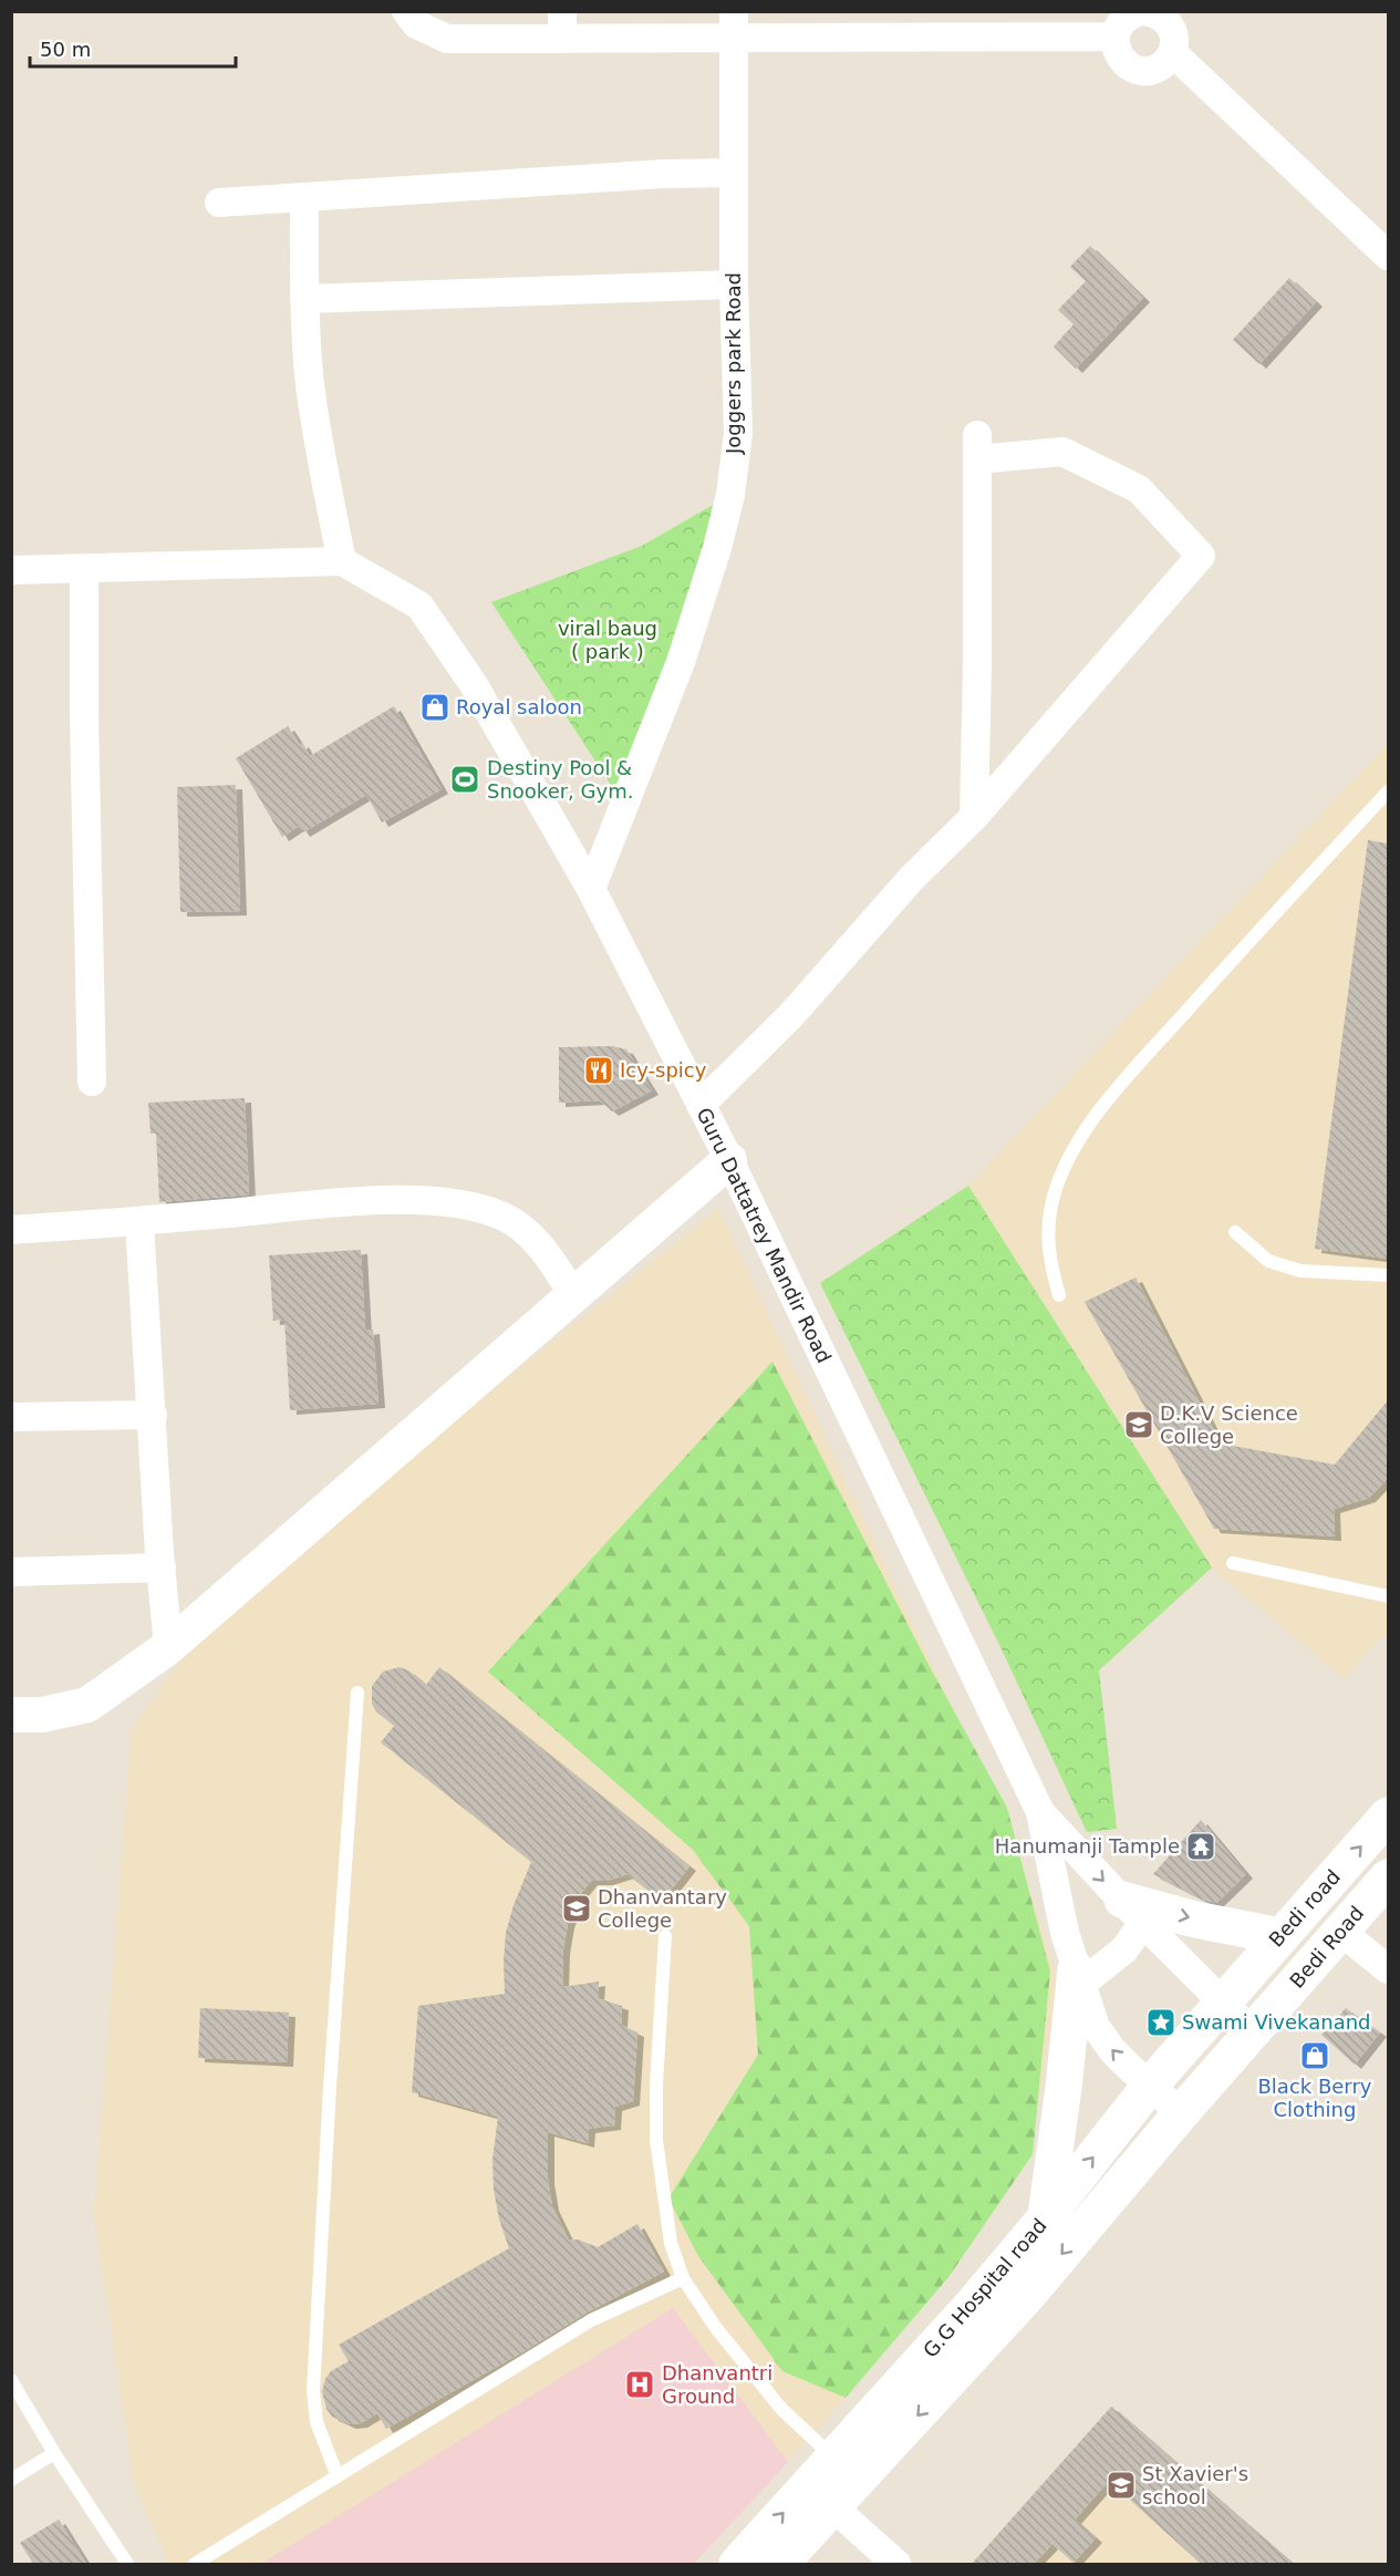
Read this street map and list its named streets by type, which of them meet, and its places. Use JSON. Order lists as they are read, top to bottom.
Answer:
{
  "streets": {
    "main road": ["Bedi road", "Bedi Road", "G.G Hospital road"],
    "street": ["Joggers park Road", "Guru Dattatrey Mandir Road"]
  },
  "crossings": [
    ["Joggers park Road", "Guru Dattatrey Mandir Road"],
    ["Guru Dattatrey Mandir Road", "Bedi road"],
    ["Guru Dattatrey Mandir Road", "Bedi Road"],
    ["Guru Dattatrey Mandir Road", "G.G Hospital road"],
    ["Bedi road", "G.G Hospital road"],
    ["Bedi Road", "G.G Hospital road"]
  ],
  "one_way": ["Bedi road"],
  "parks": ["viral baug ( park )"],
  "places": {
    "shop": ["Royal saloon", "Black Berry Clothing"],
    "sports": ["Destiny Pool & Snooker, Gym."],
    "restaurant": ["Icy-spicy"],
    "school or university": ["D.K.V Science College", "Dhanvantary College", "St Xavier's school"],
    "temple": ["Hanumanji Tample"],
    "place": ["Swami Vivekanand"],
    "hospital": ["Dhanvantri Ground"]
  },
  "scale_bar": "50 m"
}
